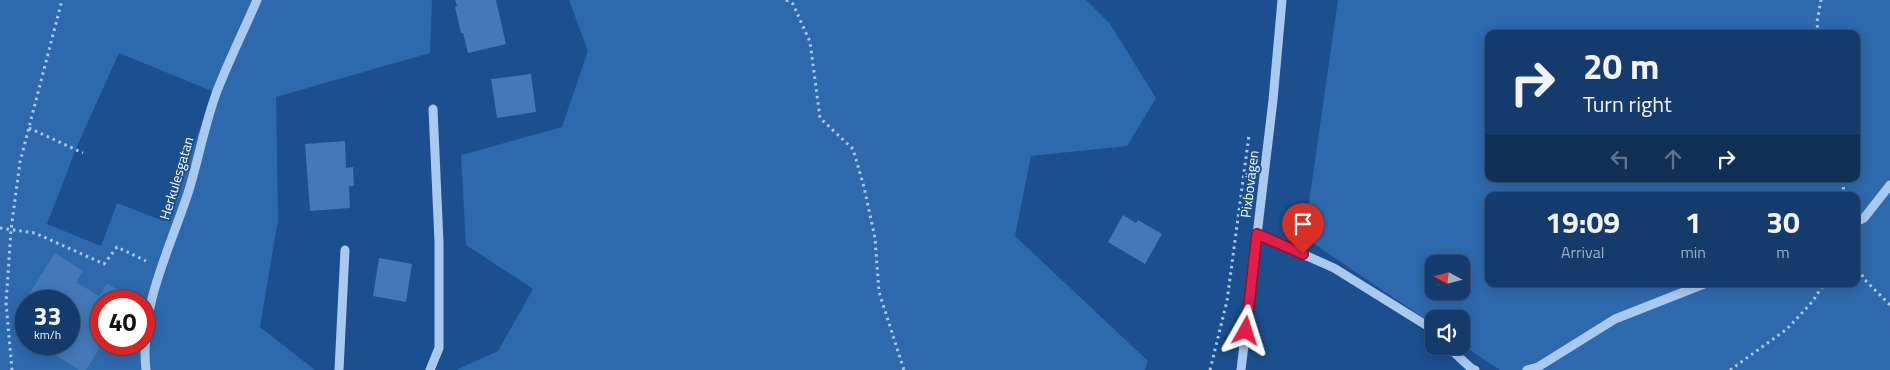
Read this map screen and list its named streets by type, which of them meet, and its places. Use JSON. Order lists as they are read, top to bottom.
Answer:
{
  "streets": {
    "street": ["Herkulesgatan", "Pixbovägen"]
  },
  "north": "left",
  "page": {
    "turn": ["20 m", "Turn right"],
    "eta": [
      "19:09",
      "Arrival",
      "1",
      "min",
      "30",
      "m"
    ],
    "speed": "33 km/h",
    "limit": "40"
  }
}
